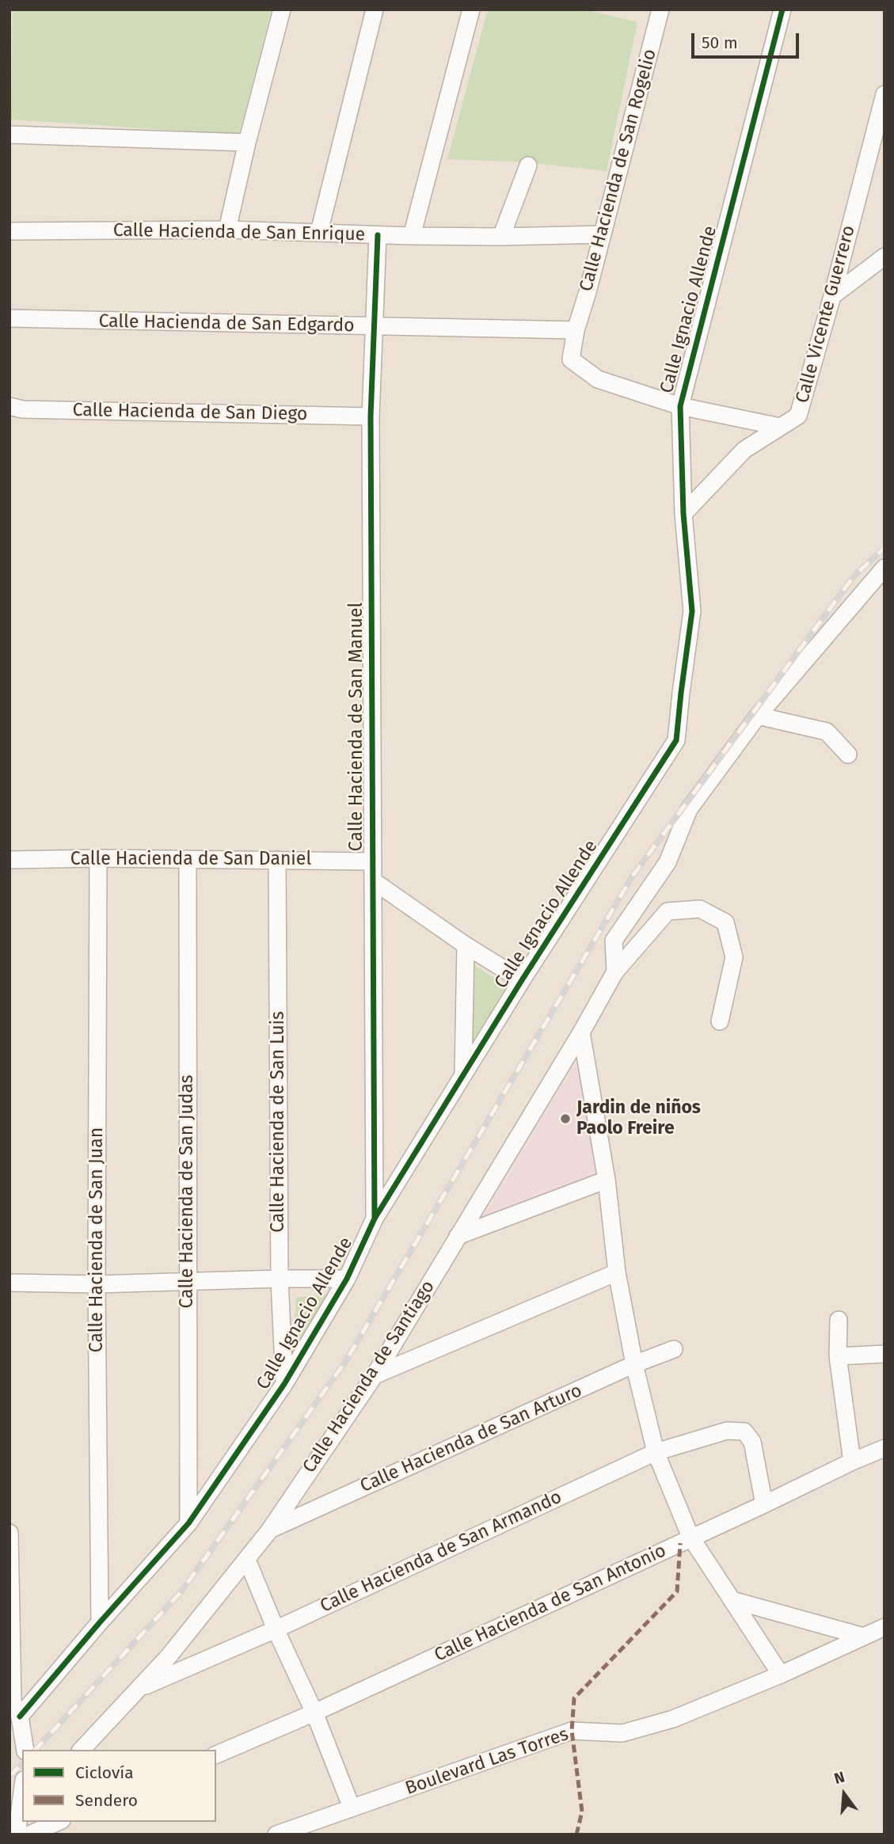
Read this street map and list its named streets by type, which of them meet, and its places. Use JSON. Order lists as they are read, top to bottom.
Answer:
{
  "streets": {
    "street": [
      "Calle Hacienda de San Rogelio",
      "Calle Hacienda de San Enrique",
      "Calle Ignacio Allende",
      "Calle Vicente Guerrero",
      "Calle Hacienda de San Edgardo",
      "Calle Hacienda de San Diego",
      "Calle Hacienda de San Manuel",
      "Calle Hacienda de San Daniel",
      "Calle Hacienda de San Luis",
      "Calle Hacienda de San Judas",
      "Calle Hacienda de San Juan",
      "Calle Hacienda de Santiago",
      "Calle Hacienda de San Arturo",
      "Calle Hacienda de San Armando",
      "Calle Hacienda de San Antonio",
      "Boulevard Las Torres"
    ]
  },
  "crossings": [
    ["Calle Hacienda de San Rogelio", "Calle Hacienda de San Enrique"],
    ["Calle Hacienda de San Rogelio", "Calle Ignacio Allende"],
    ["Calle Hacienda de San Rogelio", "Calle Hacienda de San Edgardo"],
    ["Calle Hacienda de San Enrique", "Calle Hacienda de San Manuel"],
    ["Calle Ignacio Allende", "Calle Vicente Guerrero"],
    ["Calle Ignacio Allende", "Calle Hacienda de San Manuel"],
    ["Calle Ignacio Allende", "Calle Hacienda de San Luis"],
    ["Calle Ignacio Allende", "Calle Hacienda de San Judas"],
    ["Calle Ignacio Allende", "Calle Hacienda de San Juan"],
    ["Calle Hacienda de San Edgardo", "Calle Hacienda de San Manuel"],
    ["Calle Hacienda de San Diego", "Calle Hacienda de San Manuel"],
    ["Calle Hacienda de San Manuel", "Calle Hacienda de San Daniel"],
    ["Calle Hacienda de San Daniel", "Calle Hacienda de San Luis"],
    ["Calle Hacienda de San Daniel", "Calle Hacienda de San Judas"],
    ["Calle Hacienda de San Daniel", "Calle Hacienda de San Juan"],
    ["Calle Hacienda de Santiago", "Calle Hacienda de San Arturo"],
    ["Calle Hacienda de Santiago", "Calle Hacienda de San Armando"],
    ["Calle Hacienda de San Armando", "Calle Hacienda de San Antonio"]
  ],
  "places": ["Jardin de niños Paolo Freire"],
  "legend": ["Ciclovía", "Sendero"],
  "scale_bar": "50 m",
  "north": "top"
}
